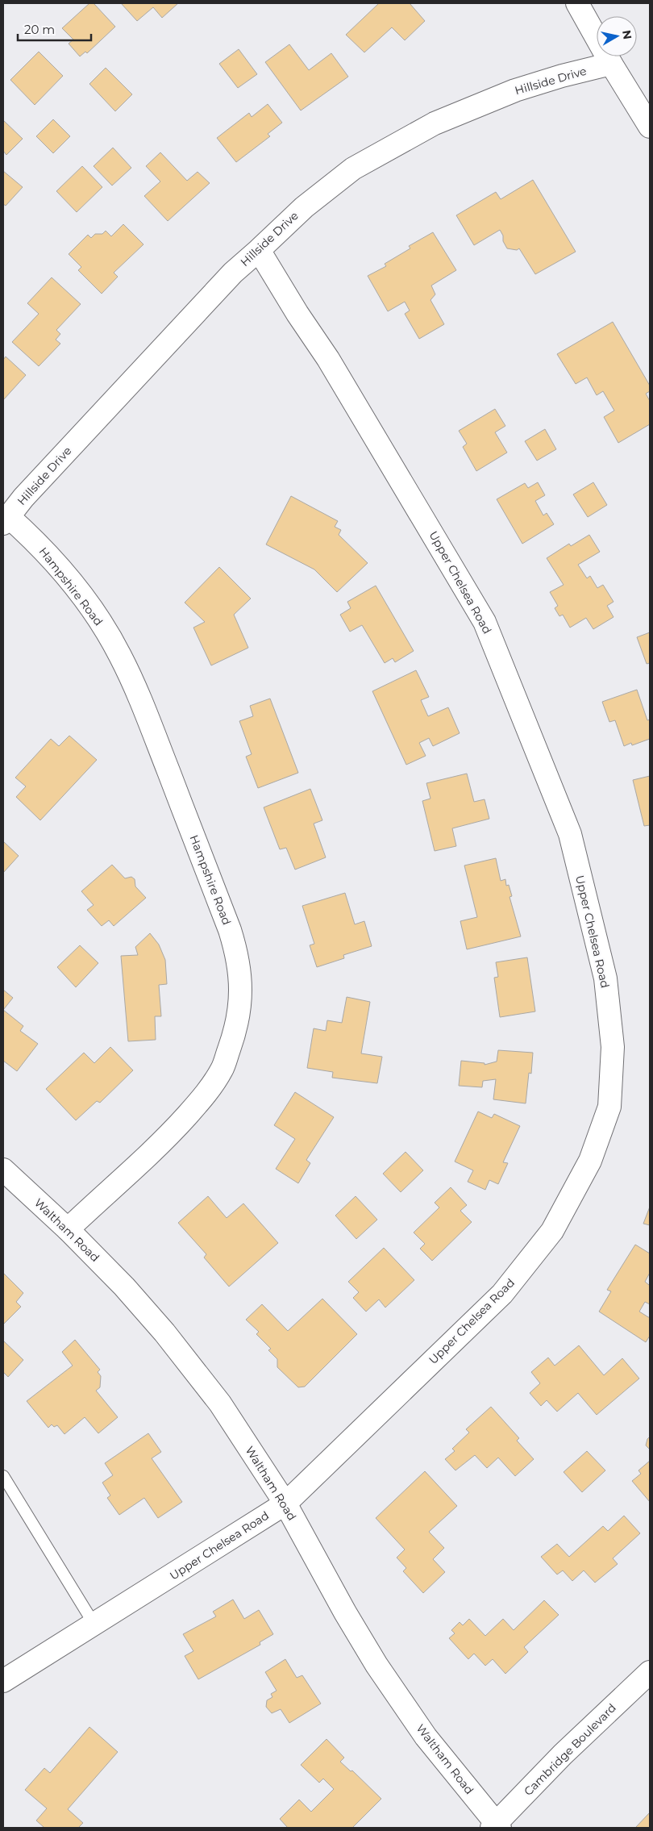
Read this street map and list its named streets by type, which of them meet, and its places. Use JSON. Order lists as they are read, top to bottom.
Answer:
{
  "streets": {
    "street": [
      "Hillside Drive",
      "Upper Chelsea Road",
      "Hampshire Road",
      "Waltham Road",
      "Cambridge Boulevard"
    ]
  },
  "crossings": [
    ["Hillside Drive", "Upper Chelsea Road"],
    ["Hillside Drive", "Hampshire Road"],
    ["Upper Chelsea Road", "Waltham Road"],
    ["Hampshire Road", "Waltham Road"],
    ["Waltham Road", "Cambridge Boulevard"]
  ],
  "scale_bar": "20 m",
  "north": "right"
}
